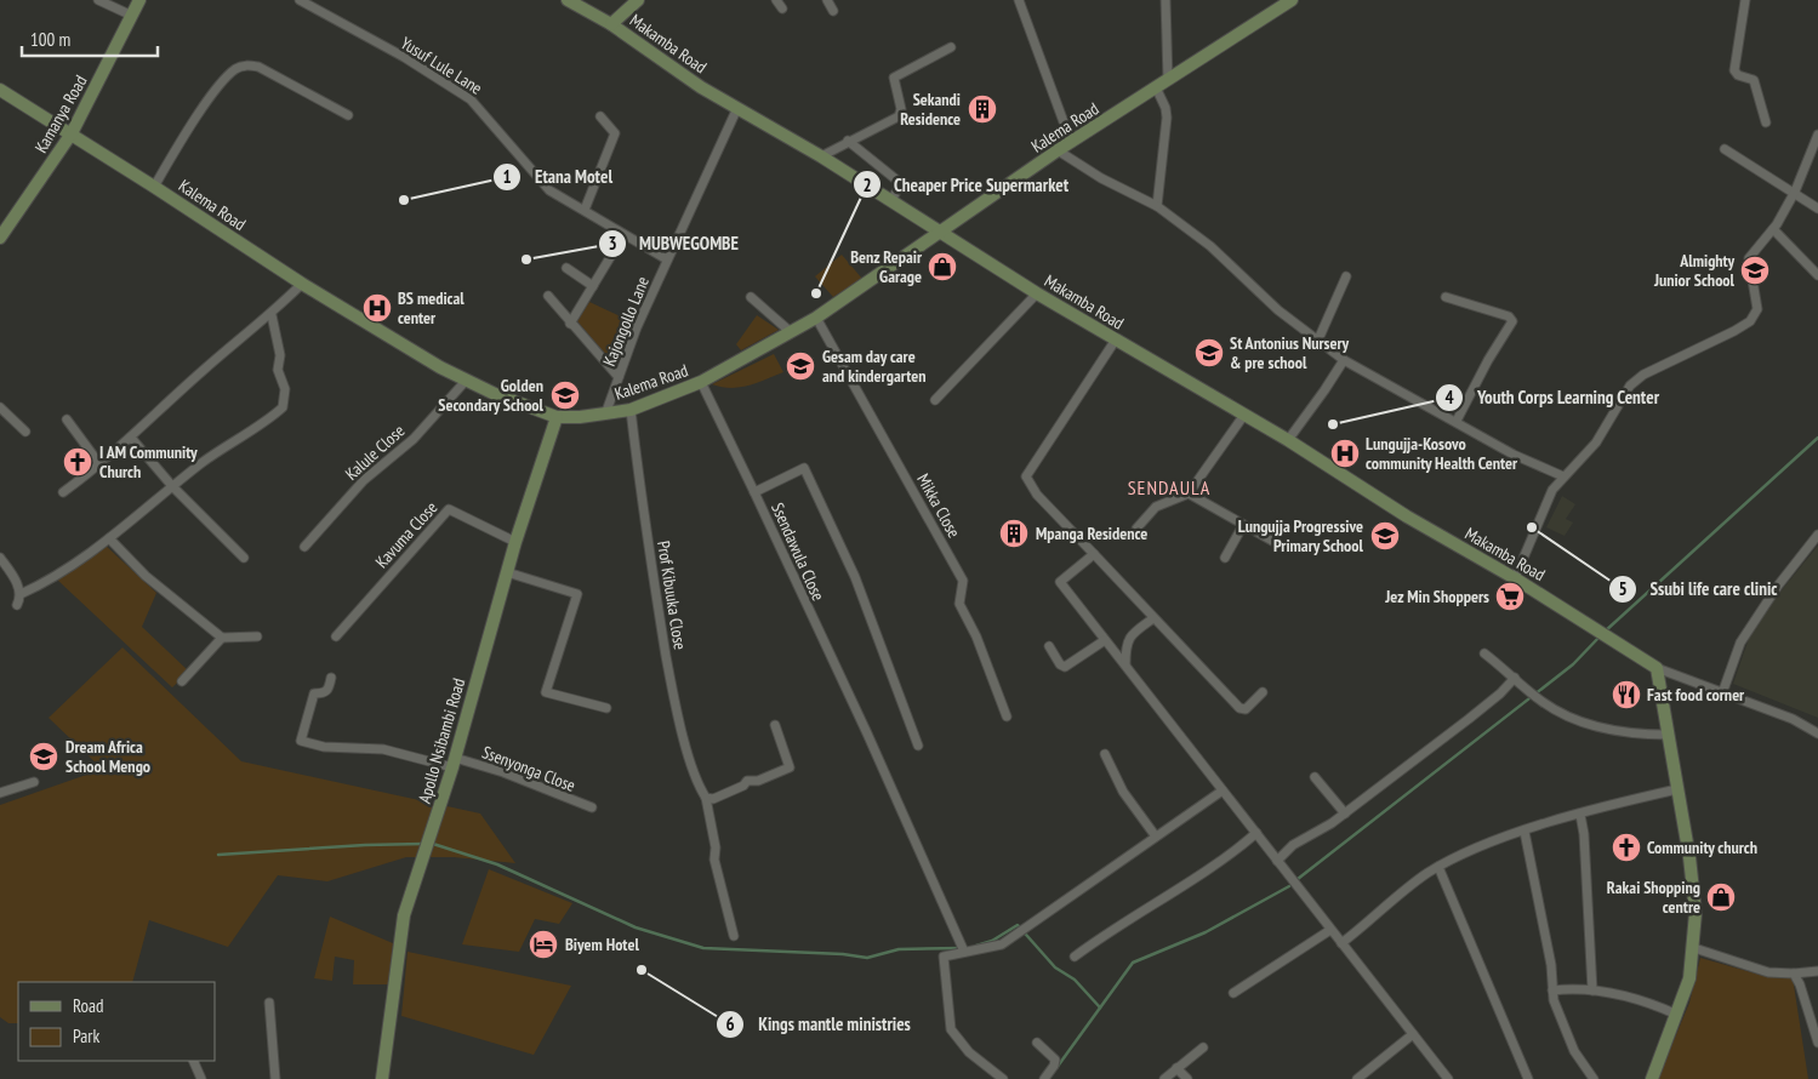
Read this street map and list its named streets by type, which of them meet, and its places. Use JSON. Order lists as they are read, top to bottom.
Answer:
{
  "streets": {
    "street": [
      "Makamba Road",
      "Yusuf Lule Lane",
      "Kamanya Road",
      "Kalema Road",
      "Kajongollo Lane",
      "Kalule Close",
      "Mikka Close",
      "Kavuma Close",
      "Ssendawula Close",
      "Prof Kibuuka Close",
      "Apollo Nsibambi Road",
      "Ssenyonga Close"
    ]
  },
  "crossings": [
    ["Makamba Road", "Kalema Road"],
    ["Makamba Road", "Kajongollo Lane"],
    ["Yusuf Lule Lane", "Kajongollo Lane"],
    ["Kamanya Road", "Kalema Road"],
    ["Kalema Road", "Kajongollo Lane"],
    ["Kalema Road", "Kalule Close"],
    ["Kalema Road", "Mikka Close"],
    ["Kalema Road", "Ssendawula Close"],
    ["Kalema Road", "Prof Kibuuka Close"],
    ["Kalema Road", "Apollo Nsibambi Road"],
    ["Kavuma Close", "Apollo Nsibambi Road"],
    ["Apollo Nsibambi Road", "Ssenyonga Close"]
  ],
  "districts": ["SENDAULA"],
  "places": {
    "building": ["Sekandi Residence", "Mpanga Residence"],
    "other": [
      "Etana Motel",
      "MUBWEGOMBE",
      "Cheaper Price Supermarket",
      "Youth Corps Learning Center",
      "Ssubi life care clinic",
      "Kings mantle ministries"
    ],
    "shop": ["Benz Repair Garage", "Rakai Shopping centre"],
    "school or university": [
      "Almighty Junior School",
      "St Antonius Nursery & pre school",
      "Gesam day care and kindergarten",
      "Golden Secondary School",
      "Lungujja Progressive Primary School",
      "Dream Africa School Mengo"
    ],
    "hospital": ["BS medical center", "Lungujja-Kosovo community Health Center"],
    "church": ["I AM Community Church", "Community church"],
    "supermarket": ["Jez Min Shoppers"],
    "restaurant": ["Fast food corner"],
    "hotel": ["Biyem Hotel"]
  },
  "legend": ["Road", "Park"],
  "scale_bar": "100 m"
}
